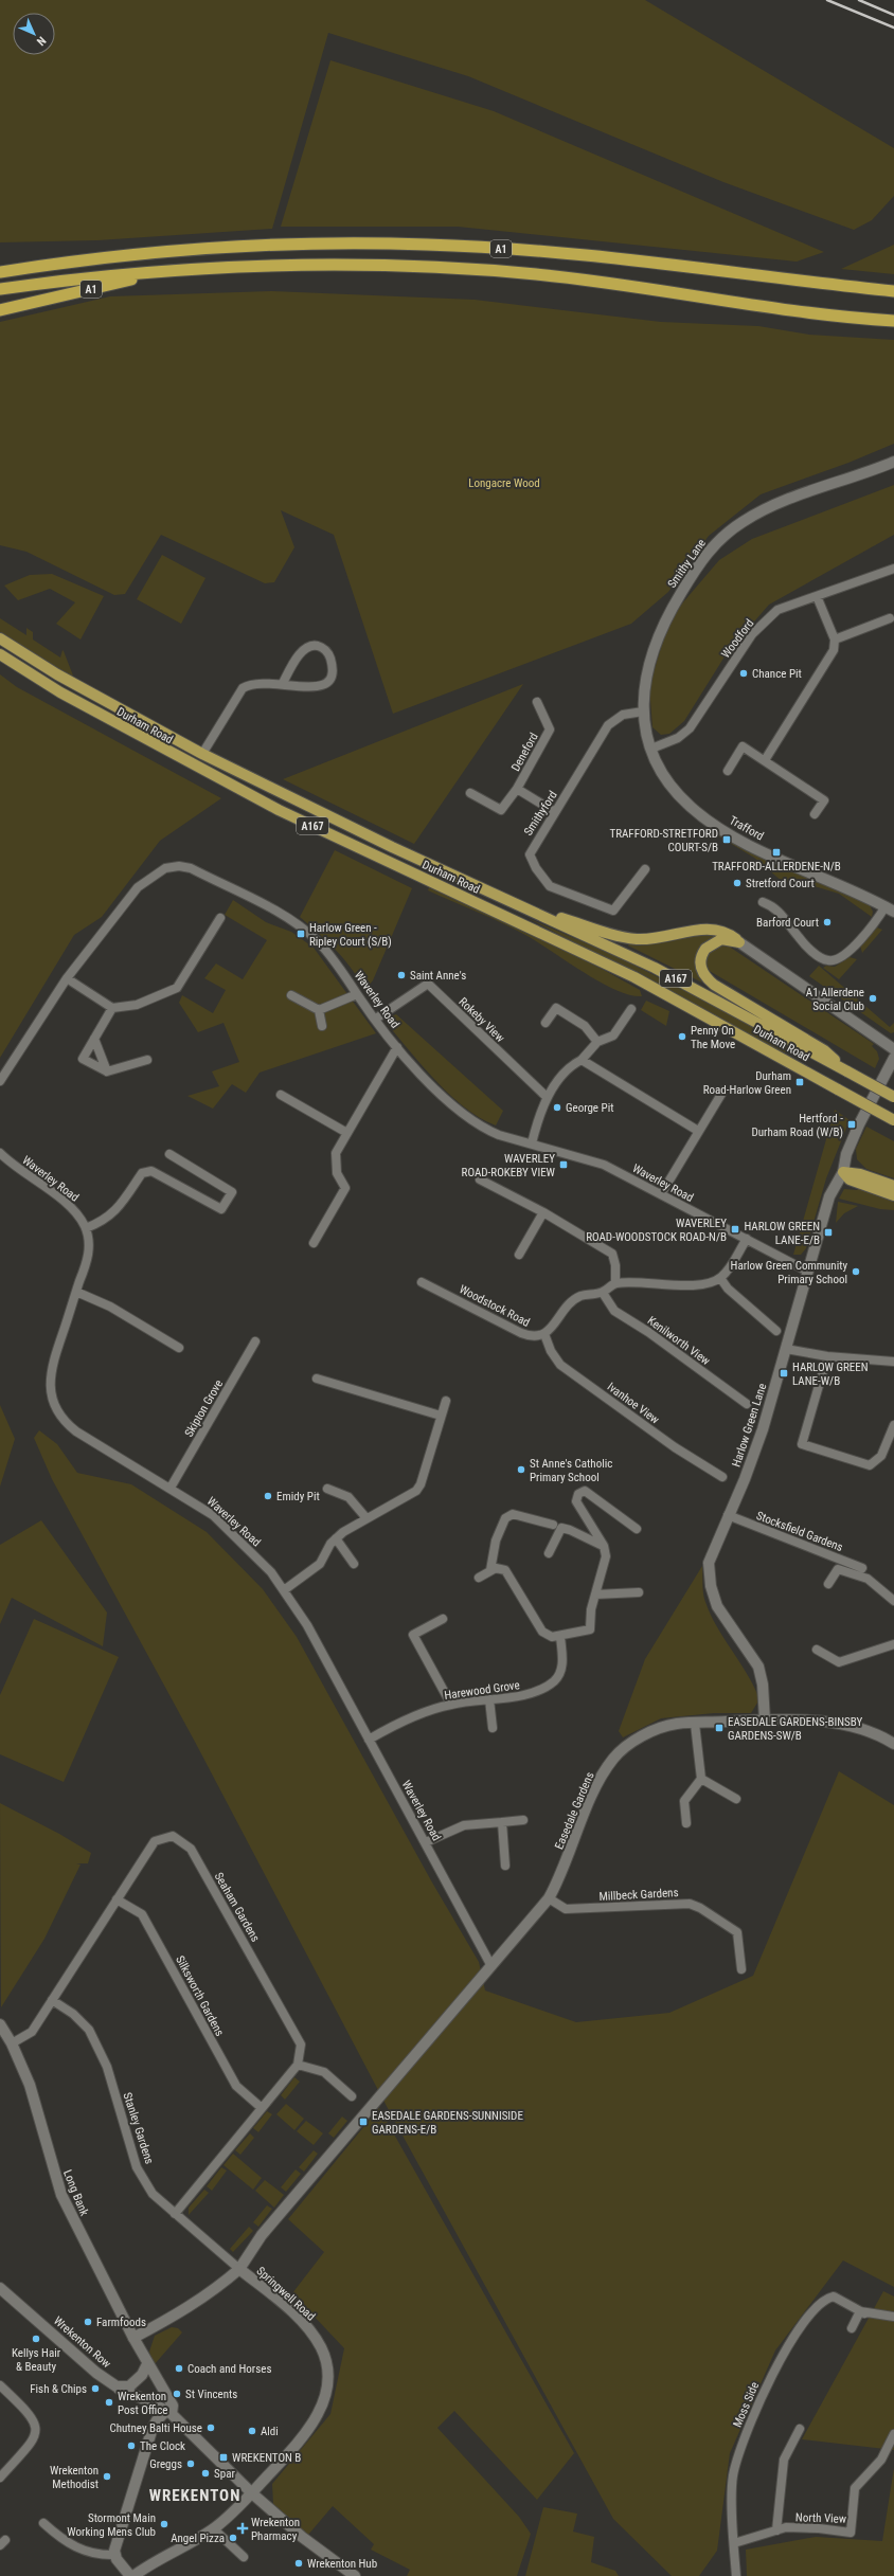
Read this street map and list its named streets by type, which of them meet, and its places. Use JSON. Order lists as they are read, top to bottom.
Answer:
{
  "streets": {
    "highway": ["A1"],
    "main road": ["Durham Road", "A167"],
    "street": [
      "Smithy Lane",
      "Woodford",
      "Deneford",
      "Smithyford",
      "Trafford",
      "Waverley Road",
      "Rokeby View",
      "Woodstock Road",
      "Kenilworth View",
      "Ivanhoe View",
      "Skipton Grove",
      "Harlow Green Lane",
      "Stocksfield Gardens",
      "Harewood Grove",
      "Easedale Gardens",
      "Millbeck Gardens",
      "Seaham Gardens",
      "Silksworth Gardens",
      "Stanley Gardens",
      "Long Bank",
      "Springwell Road",
      "Wrekenton Row",
      "Moss Side",
      "North View"
    ]
  },
  "crossings": [
    ["Smithy Lane", "Smithyford"],
    ["Smithy Lane", "Trafford"],
    ["Woodford", "Trafford"],
    ["Deneford", "Smithyford"],
    ["Smithyford", "Trafford"],
    ["Waverley Road", "Rokeby View"],
    ["Waverley Road", "Skipton Grove"],
    ["Waverley Road", "Harlow Green Lane"],
    ["Waverley Road", "Harewood Grove"],
    ["Waverley Road", "Easedale Gardens"],
    ["Woodstock Road", "Ivanhoe View"],
    ["Harlow Green Lane", "Stocksfield Gardens"],
    ["Harlow Green Lane", "Easedale Gardens"],
    ["Easedale Gardens", "Millbeck Gardens"],
    ["Easedale Gardens", "Stanley Gardens"],
    ["Easedale Gardens", "Springwell Road"],
    ["Seaham Gardens", "Silksworth Gardens"],
    ["Seaham Gardens", "Stanley Gardens"],
    ["Seaham Gardens", "Long Bank"],
    ["Stanley Gardens", "Springwell Road"],
    ["Long Bank", "Wrekenton Row"],
    ["Springwell Road", "Wrekenton Row"],
    ["Moss Side", "North View"]
  ],
  "districts": ["WREKENTON"],
  "parks": ["Longacre Wood"],
  "places": {
    "other": [
      "Chance Pit",
      "Stretford Court",
      "Barford Court",
      "Saint Anne's",
      "A1 Allerdene Social Club",
      "Penny On The Move",
      "George Pit",
      "Harlow Green Community Primary School",
      "St Anne's Catholic Primary School",
      "Emidy Pit",
      "Farmfoods",
      "Kellys Hair & Beauty",
      "Coach and Horses",
      "Fish & Chips",
      "St Vincents",
      "Wrekenton Post Office",
      "Chutney Balti House",
      "Aldi",
      "The Clock",
      "Greggs",
      "Spar",
      "Wrekenton Methodist",
      "Stormont Main Working Mens Club",
      "Angel Pizza",
      "Wrekenton Hub"
    ],
    "transit": [
      "TRAFFORD-STRETFORD COURT-S/B",
      "TRAFFORD-ALLERDENE-N/B",
      "Harlow Green - Ripley Court (S/B)",
      "Durham Road-Harlow Green",
      "Hertford - Durham Road (W/B)",
      "WAVERLEY ROAD-ROKEBY VIEW",
      "WAVERLEY ROAD-WOODSTOCK ROAD-N/B",
      "HARLOW GREEN LANE-E/B",
      "HARLOW GREEN LANE-W/B",
      "EASEDALE GARDENS-BINSBY GARDENS-SW/B",
      "EASEDALE GARDENS-SUNNISIDE GARDENS-E/B",
      "WREKENTON B"
    ],
    "health": ["Wrekenton Pharmacy"]
  },
  "north": "bottom right"
}
